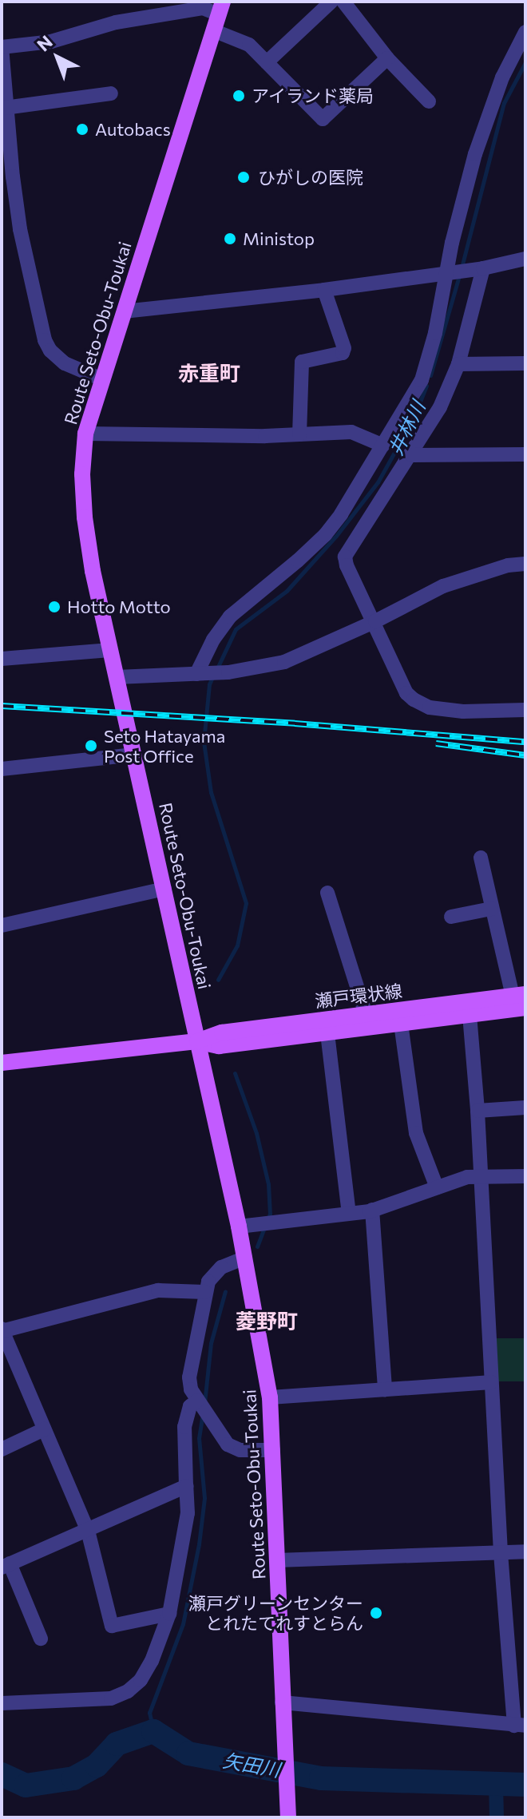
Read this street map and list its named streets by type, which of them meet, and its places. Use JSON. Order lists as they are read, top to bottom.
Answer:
{
  "streets": {
    "main road": ["Route Seto-Obu-Toukai", "瀬戸環状線"]
  },
  "crossings": [
    ["Route Seto-Obu-Toukai", "瀬戸環状線"]
  ],
  "districts": ["赤重町", "菱野町"],
  "water": ["井林川", "矢田川"],
  "places": [
    "アイランド薬局",
    "Autobacs",
    "ひがしの医院",
    "Ministop",
    "Hotto Motto",
    "Seto Hatayama Post Office",
    "瀬戸グリーンセンター とれたてれすとらん"
  ],
  "north": "top left"
}
